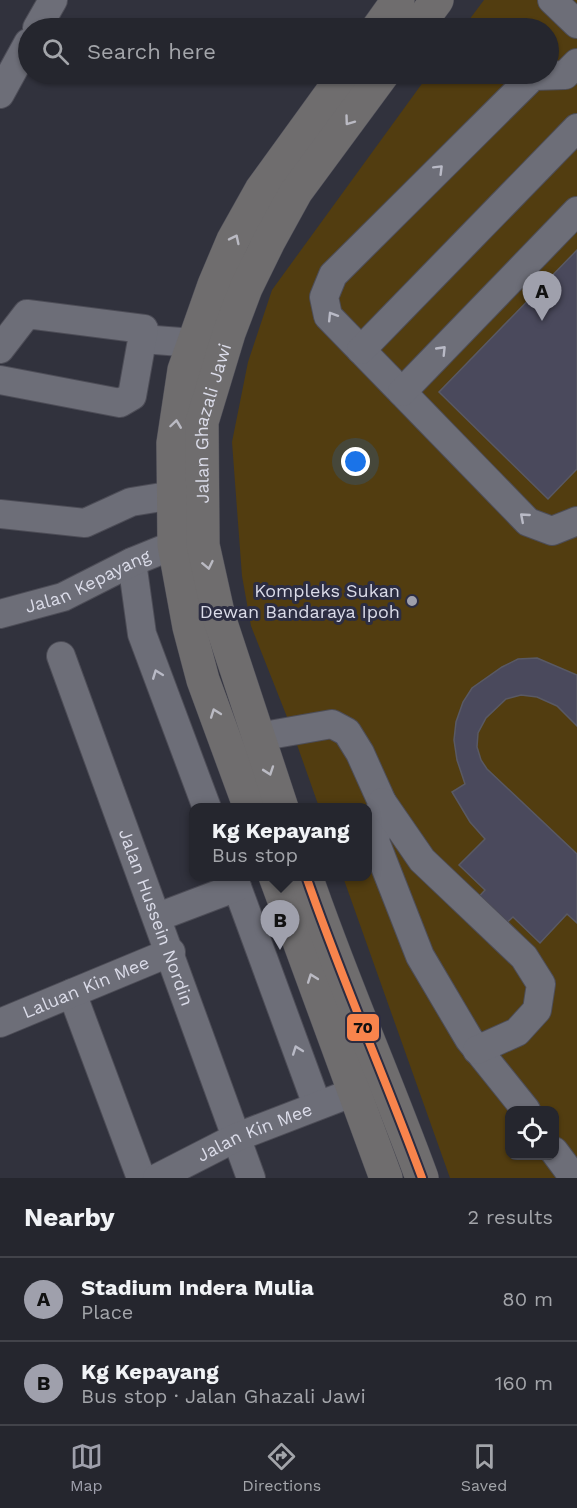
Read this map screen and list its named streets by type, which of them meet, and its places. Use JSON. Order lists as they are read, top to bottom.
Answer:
{
  "streets": {
    "main road": ["Jalan Ghazali Jawi"],
    "street": [
      "Jalan Kepayang",
      "Jalan Hussein Nordin",
      "Laluan Kin Mee",
      "Jalan Kin Mee"
    ]
  },
  "crossings": [
    ["Jalan Ghazali Jawi", "Jalan Kepayang"],
    ["Jalan Hussein Nordin", "Laluan Kin Mee"],
    ["Jalan Hussein Nordin", "Jalan Kin Mee"]
  ],
  "places": ["Kompleks Sukan Dewan Bandaraya Ipoh"],
  "lines": ["transit line 70"],
  "page": {
    "search": "Search here",
    "pins": ["A", "B"],
    "popup": ["Kg Kepayang", "Bus stop"],
    "heading": ["Nearby", "2 results"],
    "list": [
      {
        "mark": "A",
        "name": "Stadium Indera Mulia",
        "note": "Place",
        "value": "80 m"
      },
      {
        "mark": "B",
        "name": "Kg Kepayang",
        "note": "Bus stop · Jalan Ghazali Jawi",
        "value": "160 m"
      }
    ],
    "nav": ["Map", "Directions", "Saved"]
  }
}
